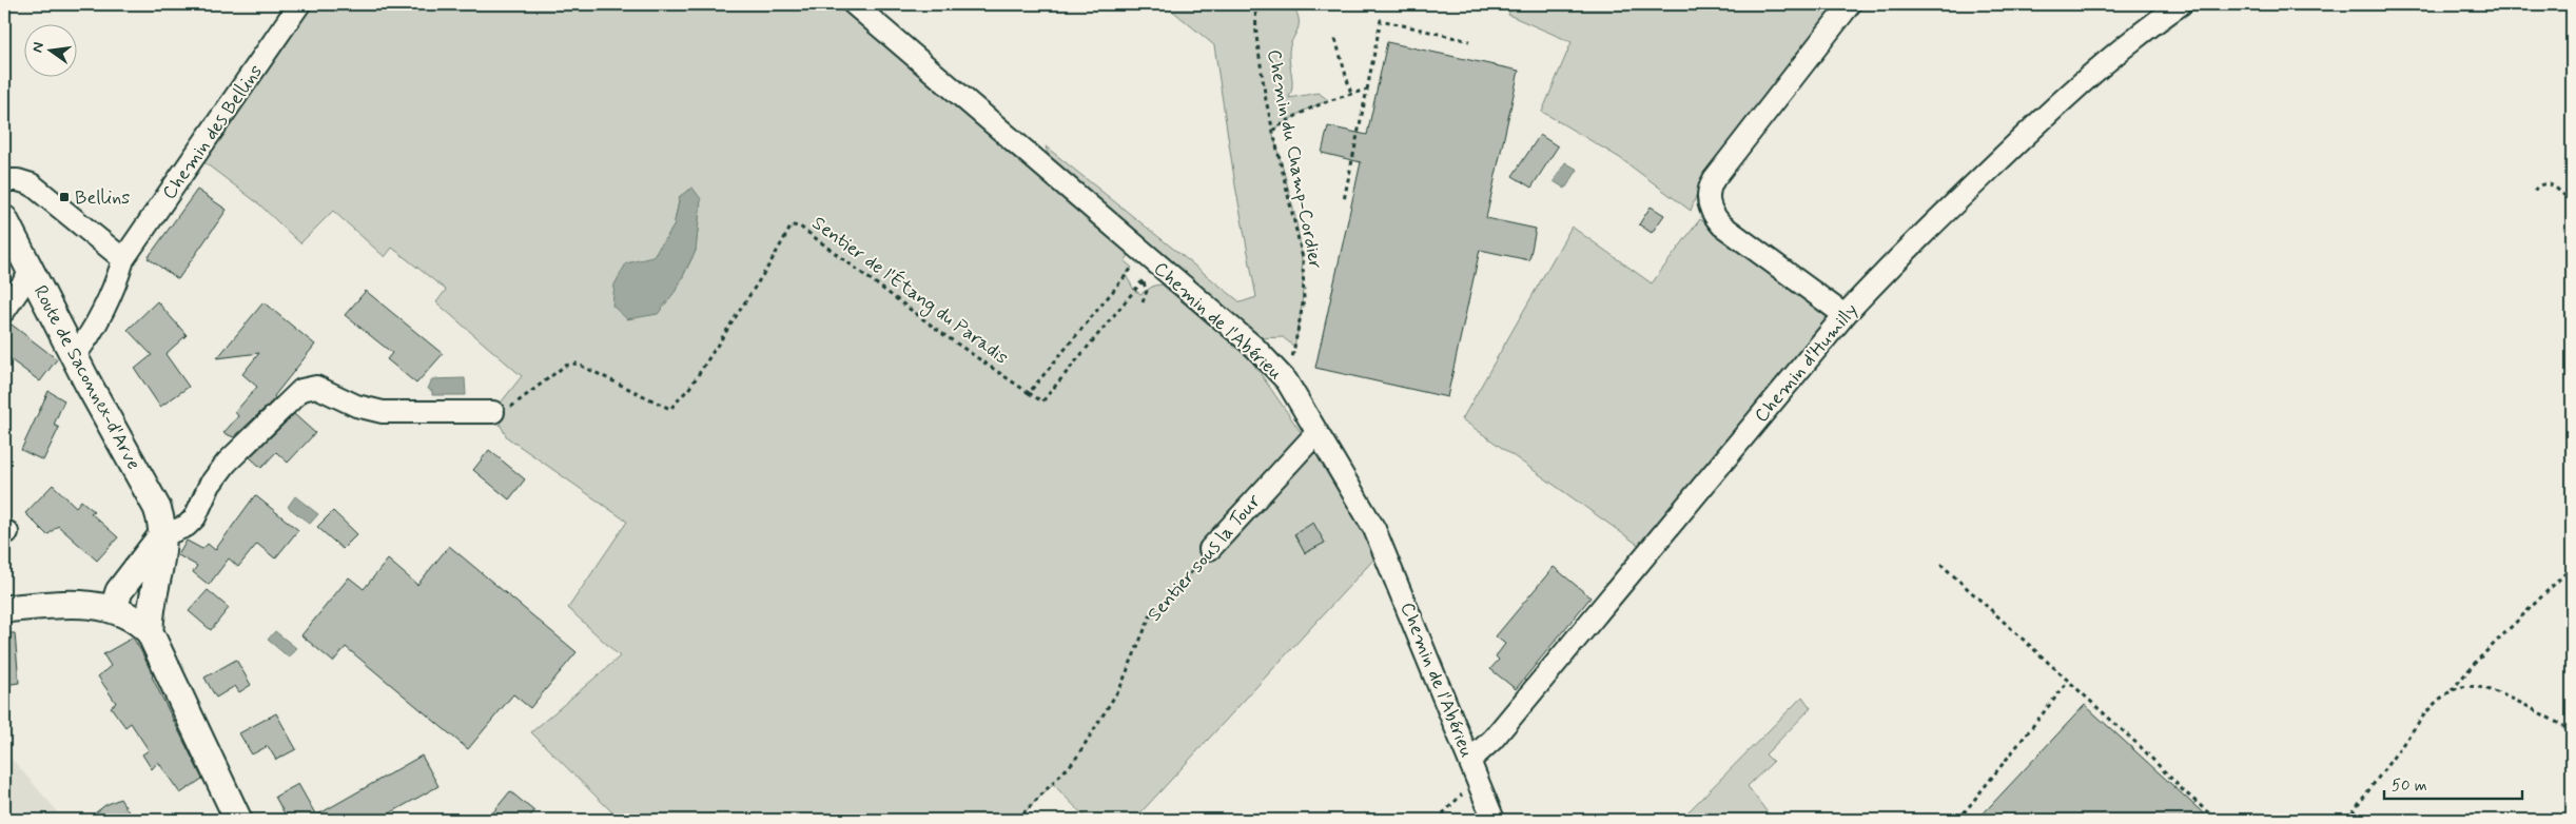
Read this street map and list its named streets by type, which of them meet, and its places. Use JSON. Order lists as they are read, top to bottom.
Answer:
{
  "streets": {
    "street": [
      "Chemin des Bellins",
      "Chemin de l'Abérieu",
      "Chemin d'Humilly",
      "Route de Saconnex-d'Arve",
      "Sentier sous la Tour"
    ],
    "path": ["Chemin du Champ-Cordier", "Sentier de l'Étang du Paradis"]
  },
  "crossings": [
    ["Chemin des Bellins", "Route de Saconnex-d'Arve"],
    ["Chemin du Champ-Cordier", "Chemin de l'Abérieu"],
    ["Chemin de l'Abérieu", "Chemin d'Humilly"],
    ["Chemin de l'Abérieu", "Sentier sous la Tour"]
  ],
  "places": {
    "transit": ["Bellins"]
  },
  "scale_bar": "50 m",
  "north": "left"
}
